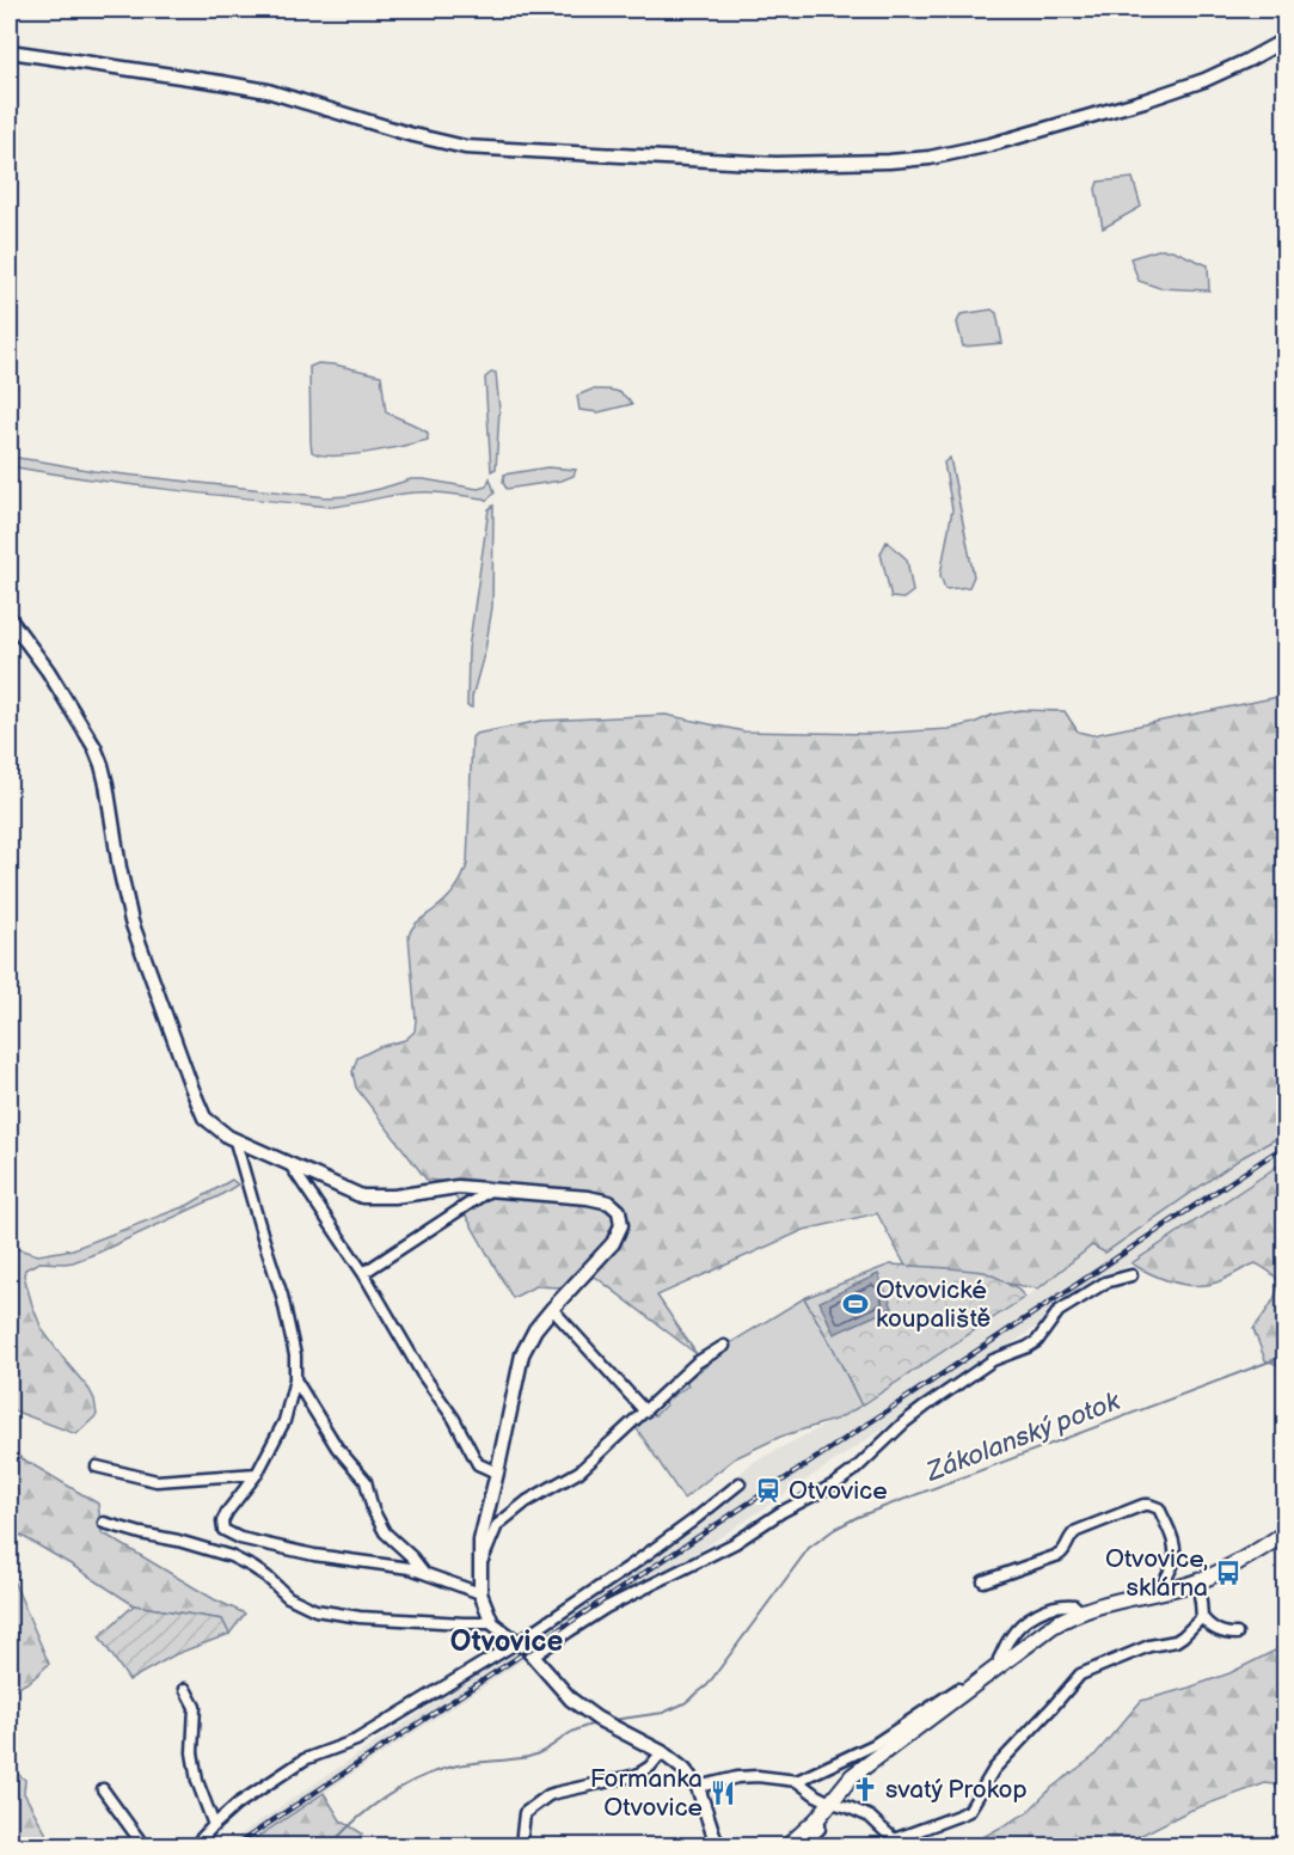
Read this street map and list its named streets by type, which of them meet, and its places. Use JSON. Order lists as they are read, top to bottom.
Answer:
{
  "districts": ["Otvovice"],
  "water": ["Zákolanský potok"],
  "places": {
    "sports": ["Otvovické koupaliště"],
    "station": ["Otvovice"],
    "bus stop": ["Otvovice, sklárna"],
    "church": ["svatý Prokop"],
    "restaurant": ["Formanka Otvovice"]
  }
}
